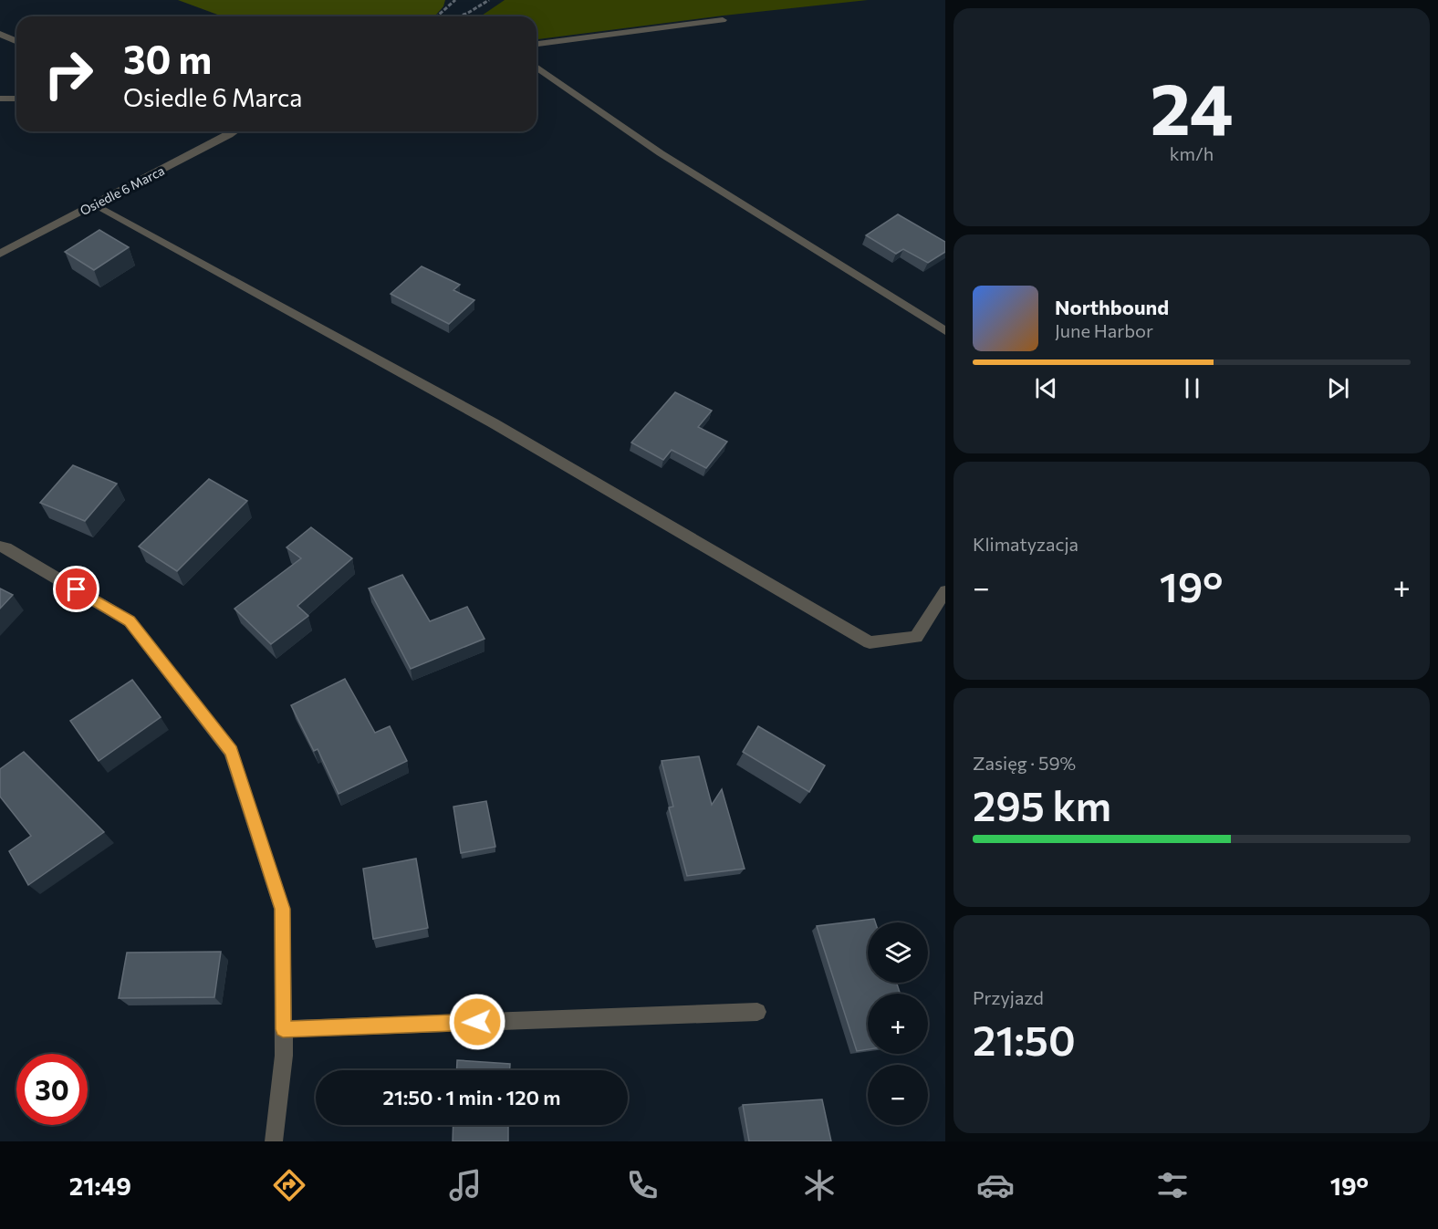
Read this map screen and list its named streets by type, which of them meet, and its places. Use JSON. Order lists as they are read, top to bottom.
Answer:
{
  "streets": {
    "street": ["Osiedle 6 Marca"]
  },
  "page": {
    "tile": [
      ["24", "km/h"],
      "Klimatyzacja",
      ["Zasięg · 59%", "295 km"],
      ["Przyjazd", "21:50"]
    ],
    "turn": ["30 m", "Osiedle 6 Marca"],
    "song": ["Northbound", "June Harbor"],
    "heat": ["−", "19°", "+"],
    "map_buttons": ["+", "−"],
    "limit": "30",
    "trip": "21:50 · 1 min · 120 m",
    "tabs": ["21:49", "19°"]
  }
}
